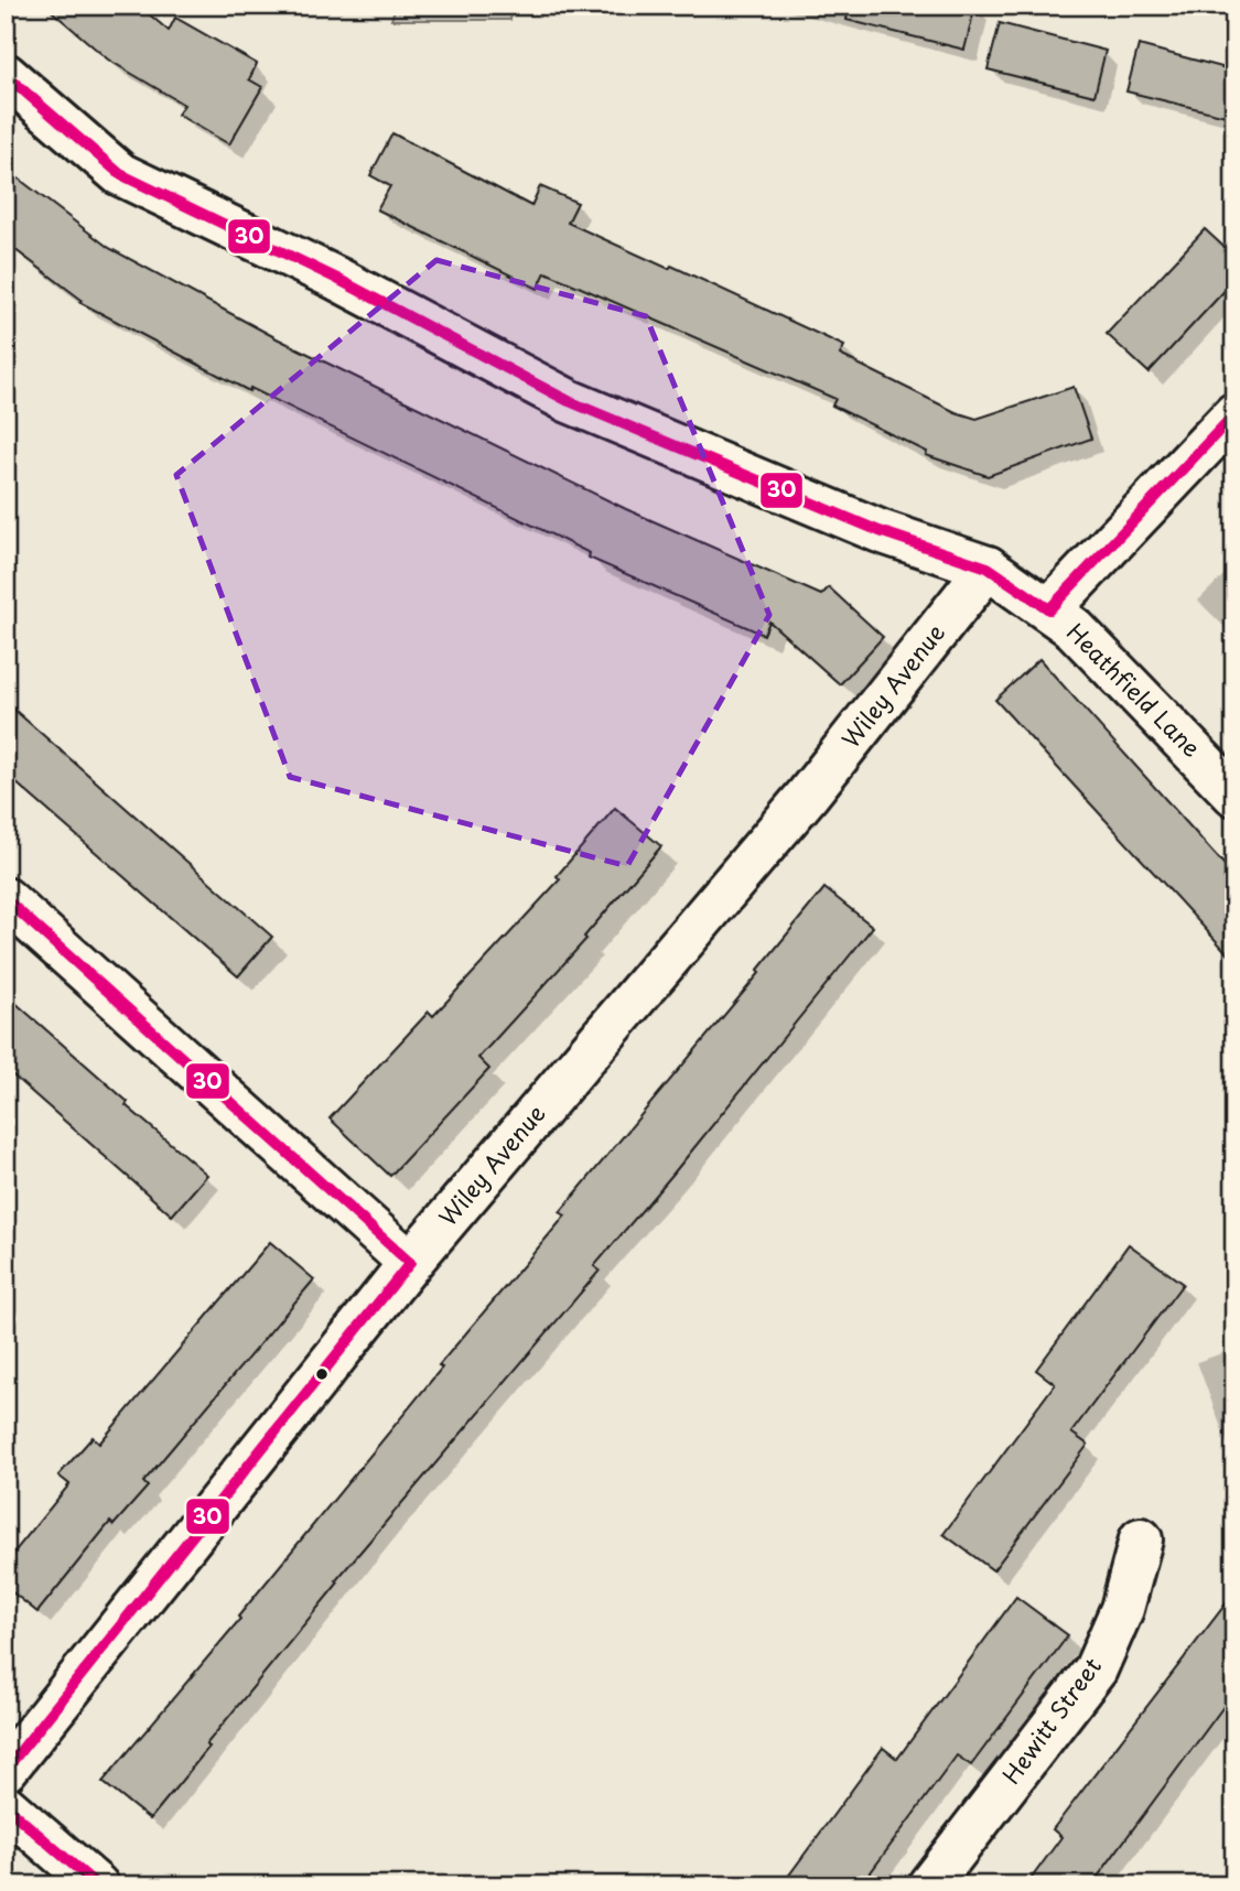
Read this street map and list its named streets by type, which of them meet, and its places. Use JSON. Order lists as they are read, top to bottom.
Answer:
{
  "streets": {
    "street": ["Wiley Avenue", "Heathfield Lane", "Hewitt Street"]
  },
  "crossings": [
    ["Wiley Avenue", "Heathfield Lane"]
  ],
  "lines": ["transit line 30"]
}
